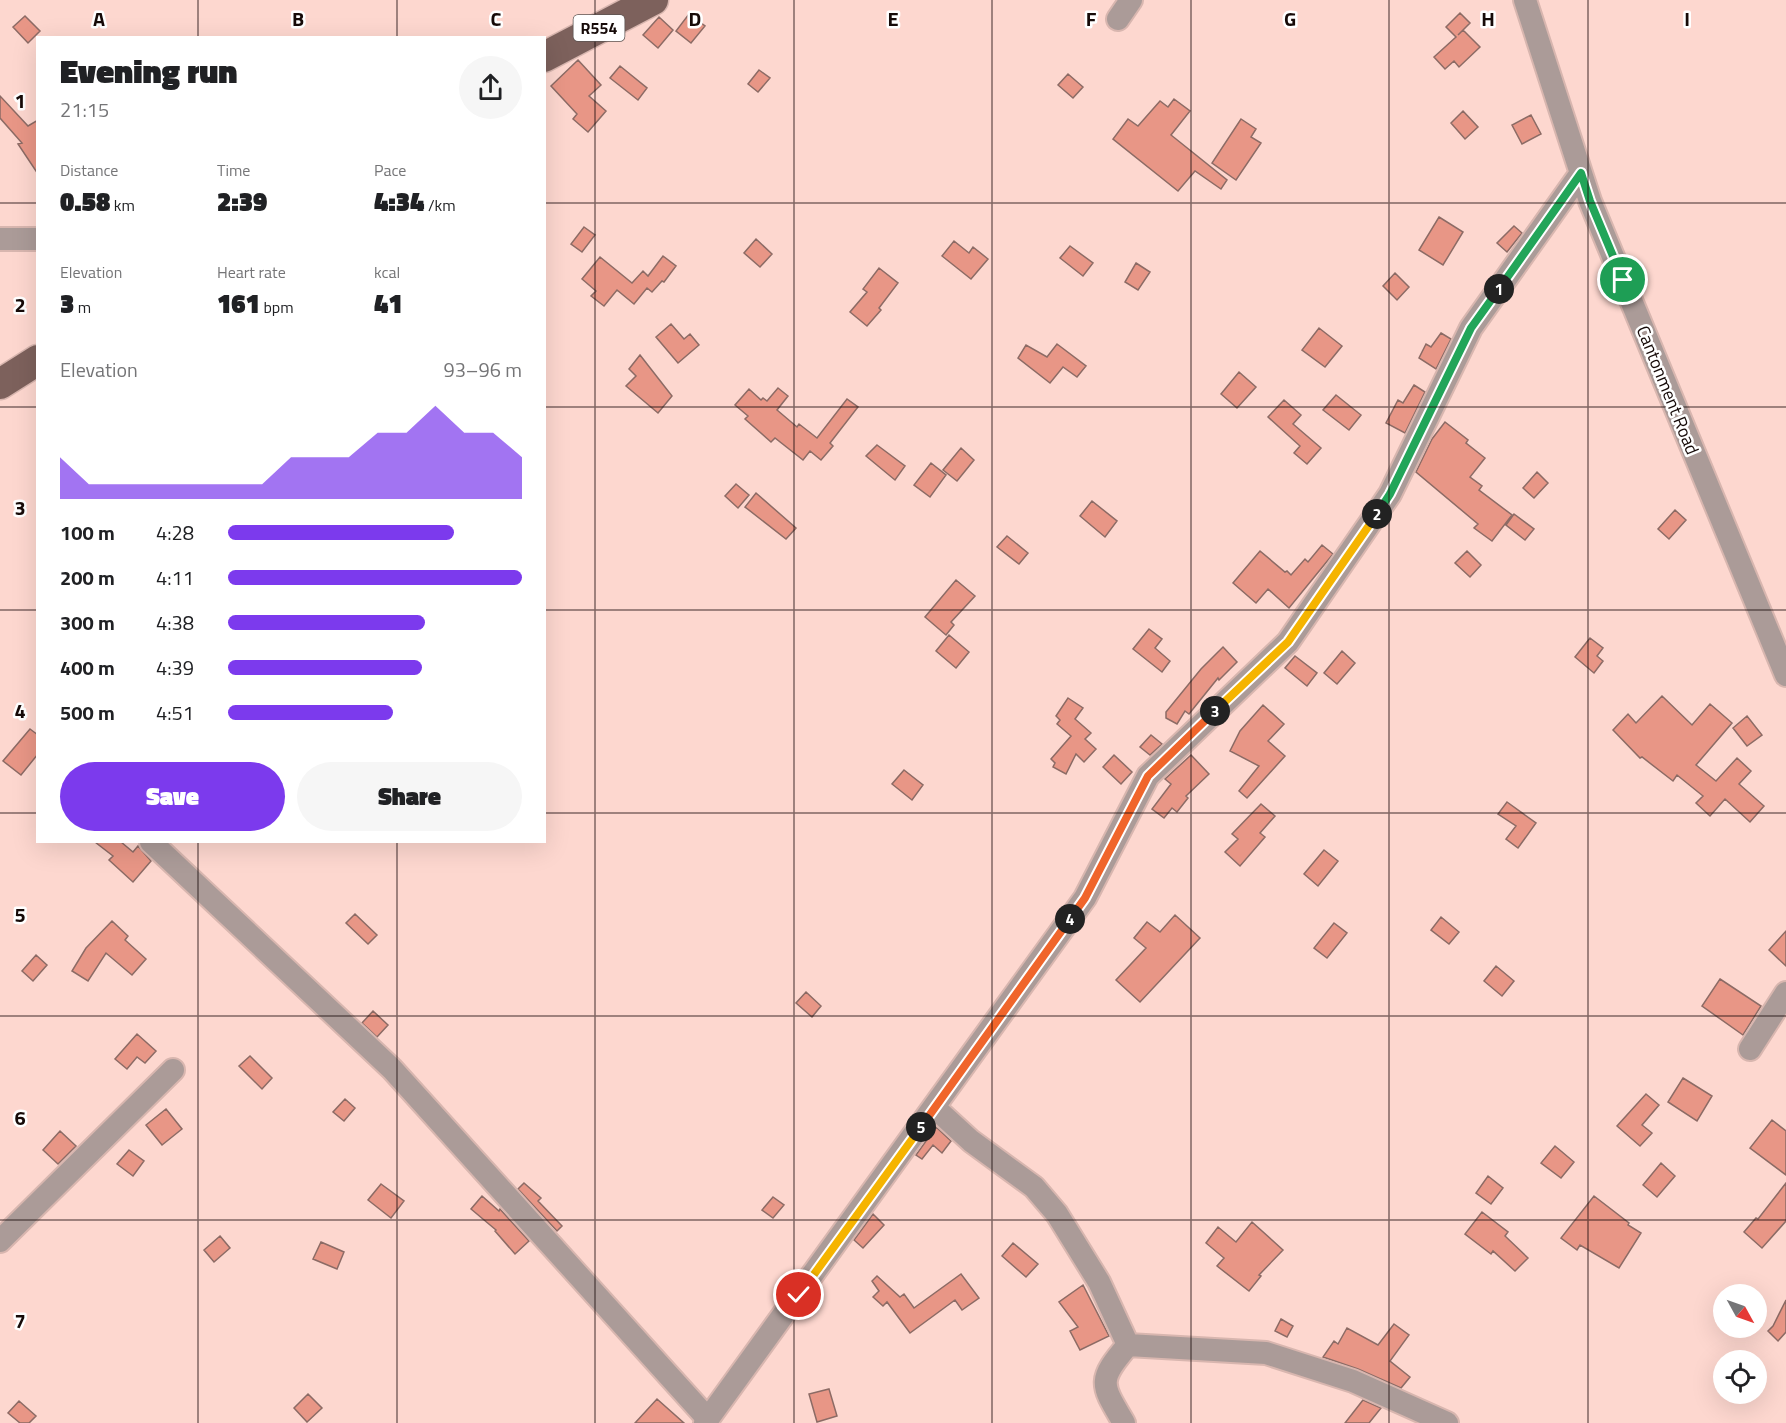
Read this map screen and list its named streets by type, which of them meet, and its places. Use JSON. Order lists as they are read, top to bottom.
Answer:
{
  "streets": {
    "main road": ["R554"],
    "street": ["Cantonment Road"]
  },
  "north": "bottom right",
  "page": {
    "heading": ["Evening run", "21:15"],
    "stats": [
      ["Distance", "0.58 km"],
      ["Time", "2:39"],
      ["Pace", "4:34 /km"],
      ["Elevation", "3 m"],
      ["Heart rate", "161 bpm"],
      ["kcal", "41"]
    ],
    "pins": [
      "1",
      "2",
      "3",
      "4",
      "5"
    ],
    "chart": ["Elevation", "93–96 m"],
    "list": [
      {
        "name": "100 m",
        "note": "4:28"
      },
      {
        "name": "200 m",
        "note": "4:11"
      },
      {
        "name": "300 m",
        "note": "4:38"
      },
      {
        "name": "400 m",
        "note": "4:39"
      },
      {
        "name": "500 m",
        "note": "4:51"
      }
    ],
    "buttons": ["Save", "Share"]
  },
  "grid": {
    "columns": [
      "A",
      "B",
      "C",
      "D",
      "E",
      "F",
      "G",
      "H",
      "I"
    ],
    "rows": [
      "1",
      "2",
      "3",
      "4",
      "5",
      "6",
      "7"
    ]
  }
}
